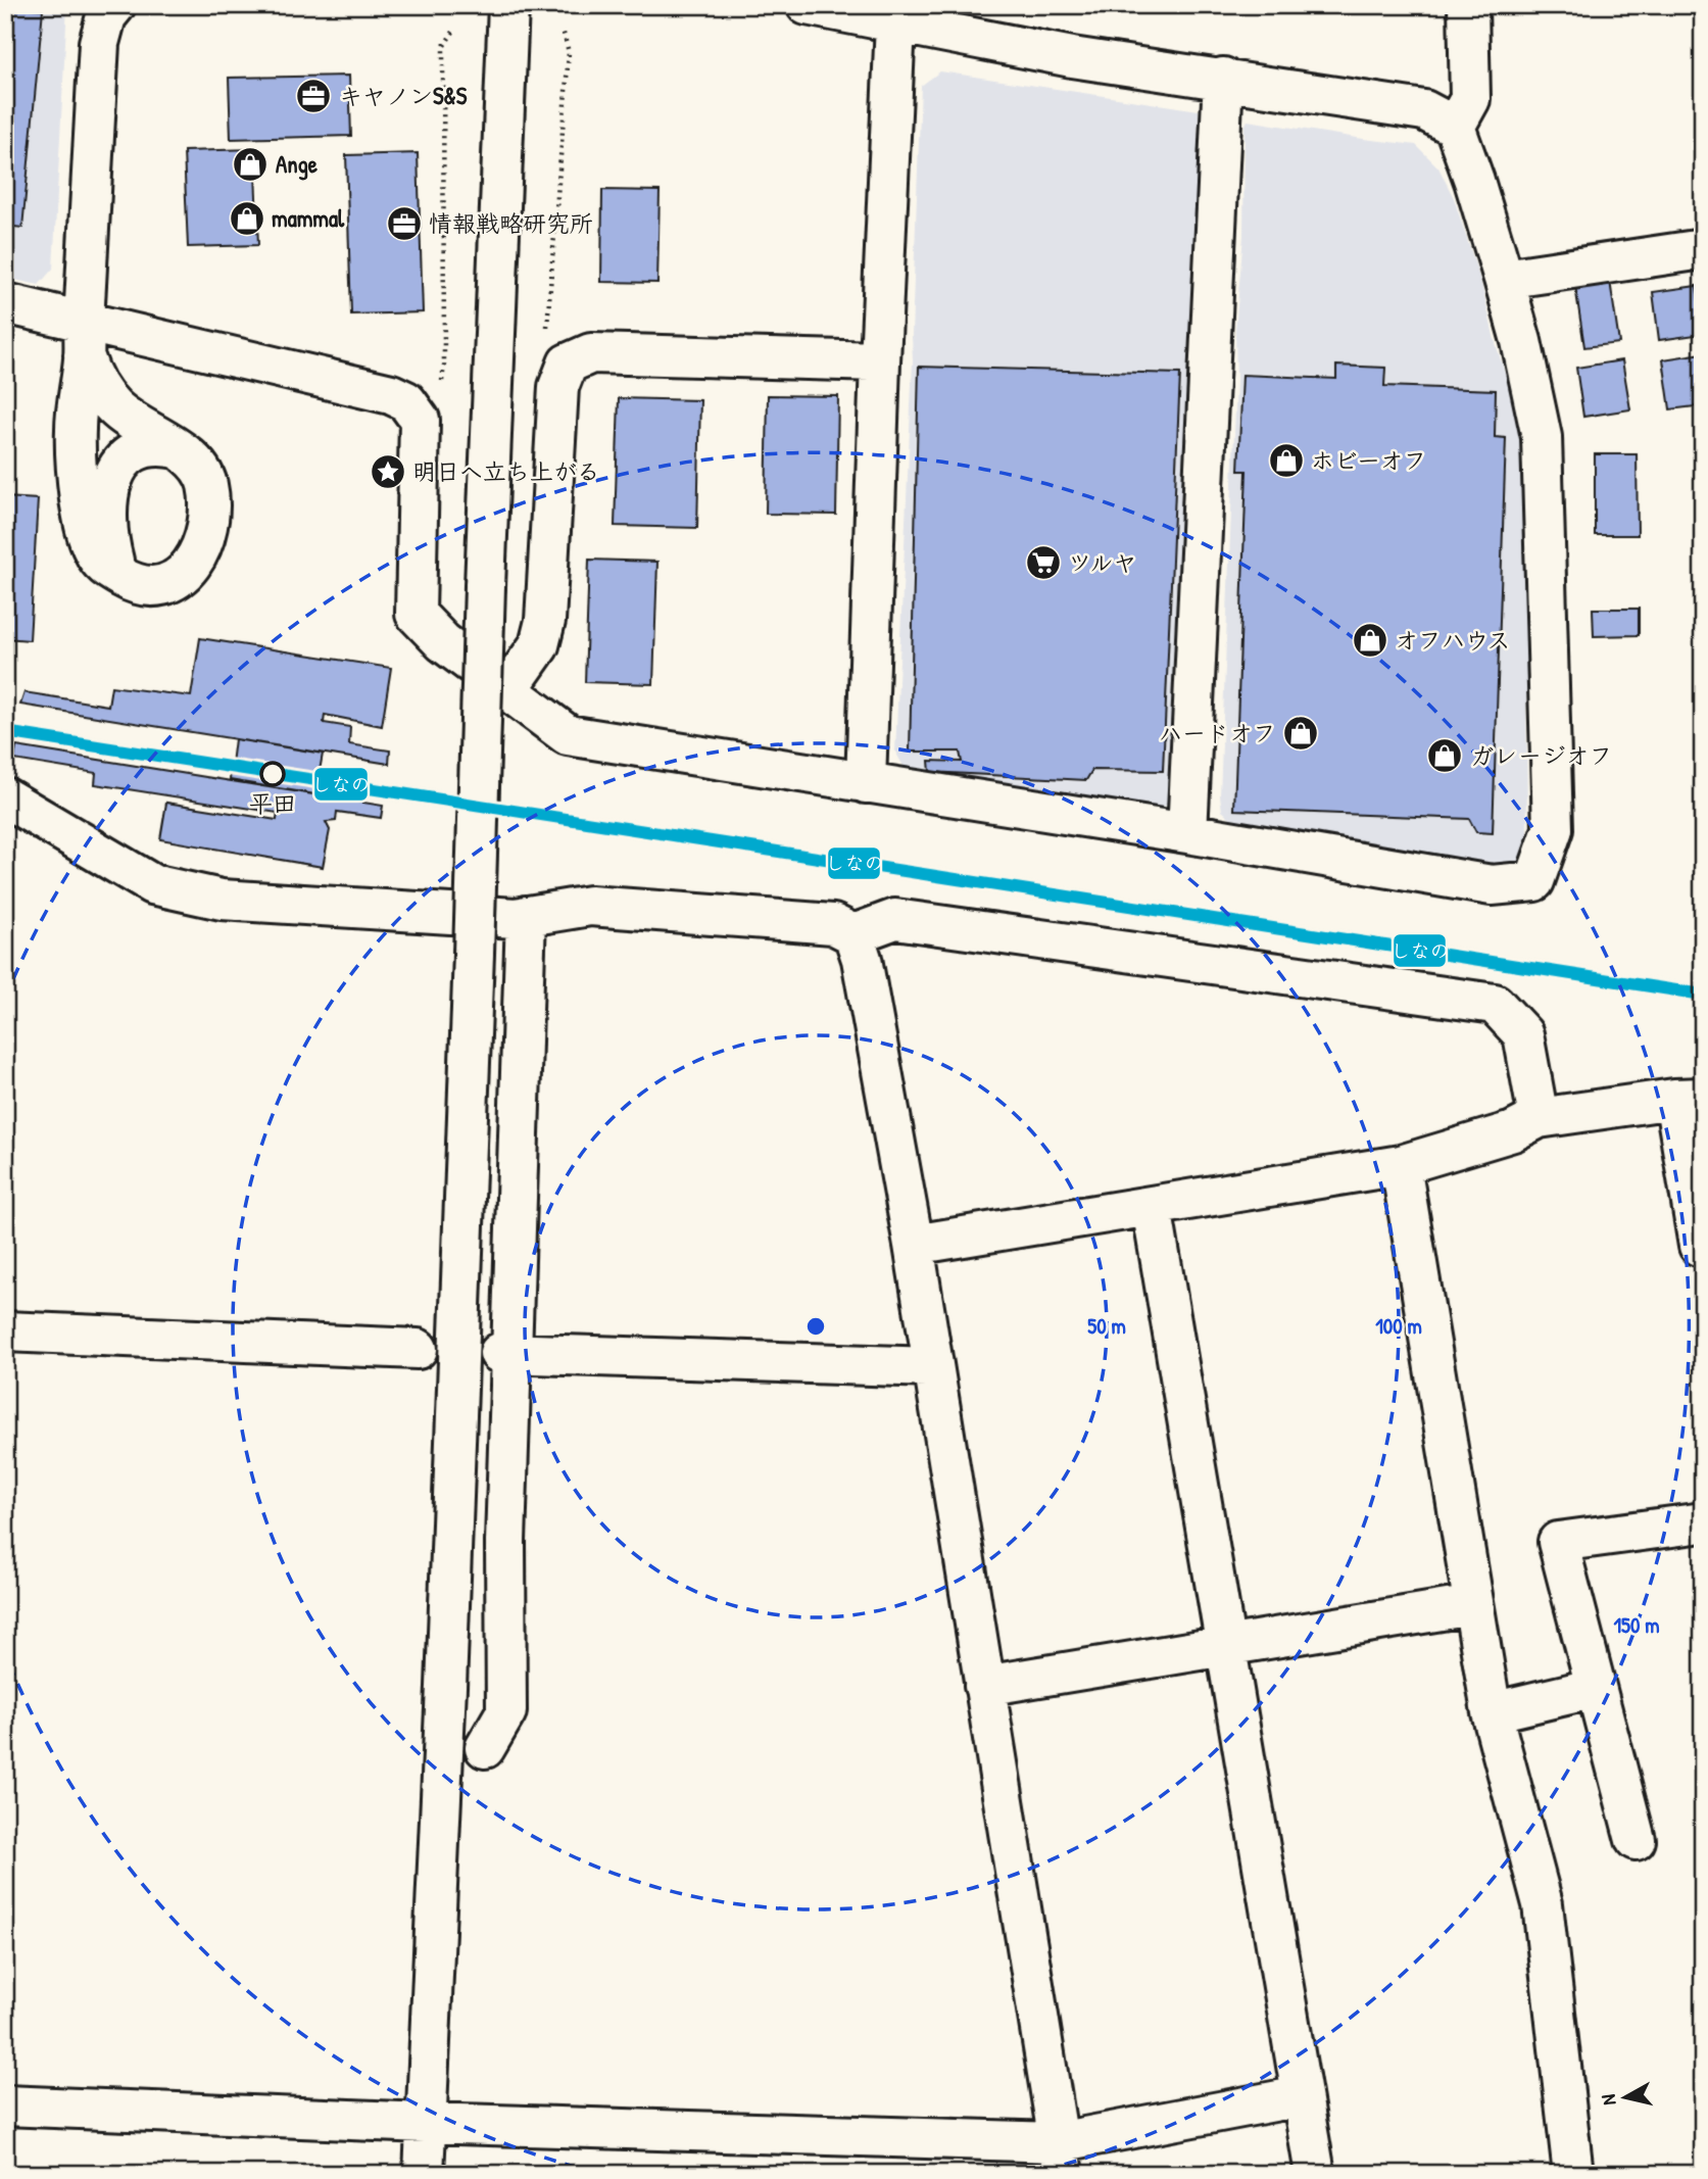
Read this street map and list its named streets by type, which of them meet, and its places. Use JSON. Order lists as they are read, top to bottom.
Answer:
{
  "places": {
    "office": ["キヤノンS&S", "情報戦略研究所"],
    "shop": [
      "Ange",
      "mammal",
      "ホビーオフ",
      "オフハウス",
      "ハードオフ",
      "ガレージオフ"
    ],
    "place": ["明日へ立ち上がる"],
    "supermarket": ["ツルヤ"],
    "other": ["平田"]
  },
  "lines": ["transit line しなの"],
  "north": "left",
  "rings": ["50 m", "100 m", "150 m"]
}
